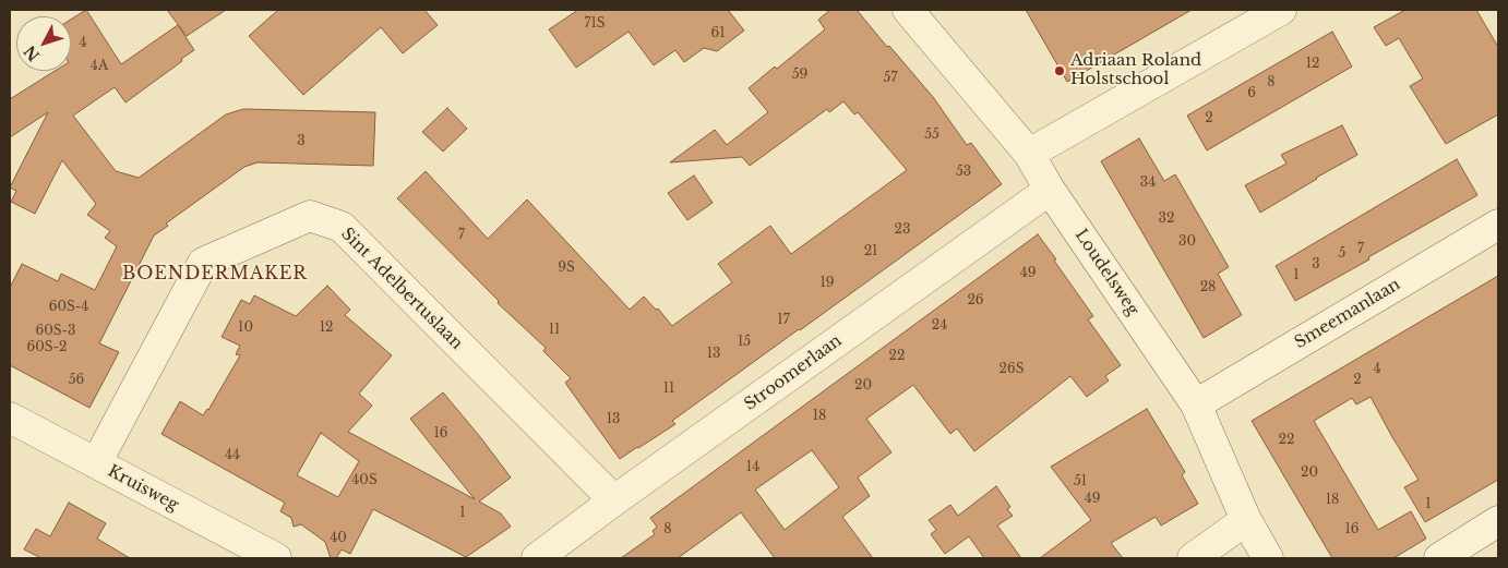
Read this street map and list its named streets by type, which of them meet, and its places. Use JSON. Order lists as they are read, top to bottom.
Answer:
{
  "streets": {
    "street": [
      "Loudelsweg",
      "Sint Adelbertuslaan",
      "Smeemanlaan",
      "Stroomerlaan",
      "Kruisweg"
    ]
  },
  "crossings": [
    ["Loudelsweg", "Smeemanlaan"],
    ["Loudelsweg", "Stroomerlaan"],
    ["Sint Adelbertuslaan", "Stroomerlaan"],
    ["Sint Adelbertuslaan", "Kruisweg"]
  ],
  "districts": ["BOENDERMAKER"],
  "places": ["Adriaan Roland Holstschool"],
  "house_numbers": [
    "71S",
    "61",
    "4",
    "12",
    "4A",
    "59",
    "57",
    "8",
    "6",
    "2",
    "55",
    "3",
    "53",
    "34",
    "32",
    "23",
    "7",
    "30",
    "7",
    "21",
    "5",
    "3",
    "9S",
    "49",
    "1",
    "19",
    "28",
    "26",
    "60S-4",
    "17",
    "24",
    "10",
    "12",
    "11",
    "60S-3",
    "15",
    "60S-2",
    "13",
    "22",
    "26S",
    "4",
    "56",
    "2",
    "20",
    "11",
    "18",
    "13",
    "16",
    "22",
    "44",
    "14",
    "20",
    "40S",
    "51",
    "49",
    "18",
    "1",
    "1",
    "8",
    "16",
    "40"
  ],
  "north": "bottom left"
}
